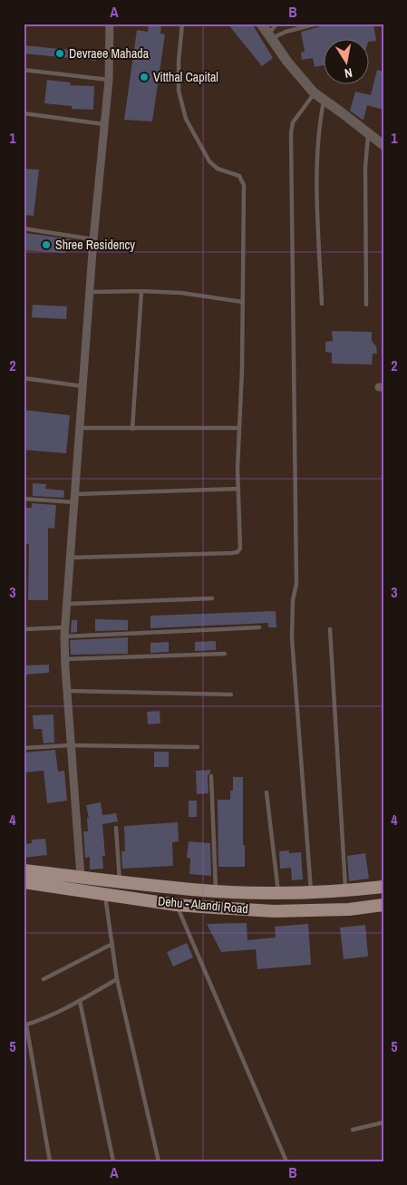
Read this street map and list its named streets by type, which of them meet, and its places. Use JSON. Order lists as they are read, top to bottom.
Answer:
{
  "streets": {
    "main road": ["Dehu - Alandi Road"]
  },
  "places": ["Devraee Mahada", "Vitthal Capital", "Shree Residency"],
  "north": "bottom",
  "grid": {
    "columns": ["A", "B"],
    "rows": [
      "1",
      "2",
      "3",
      "4",
      "5"
    ]
  }
}
